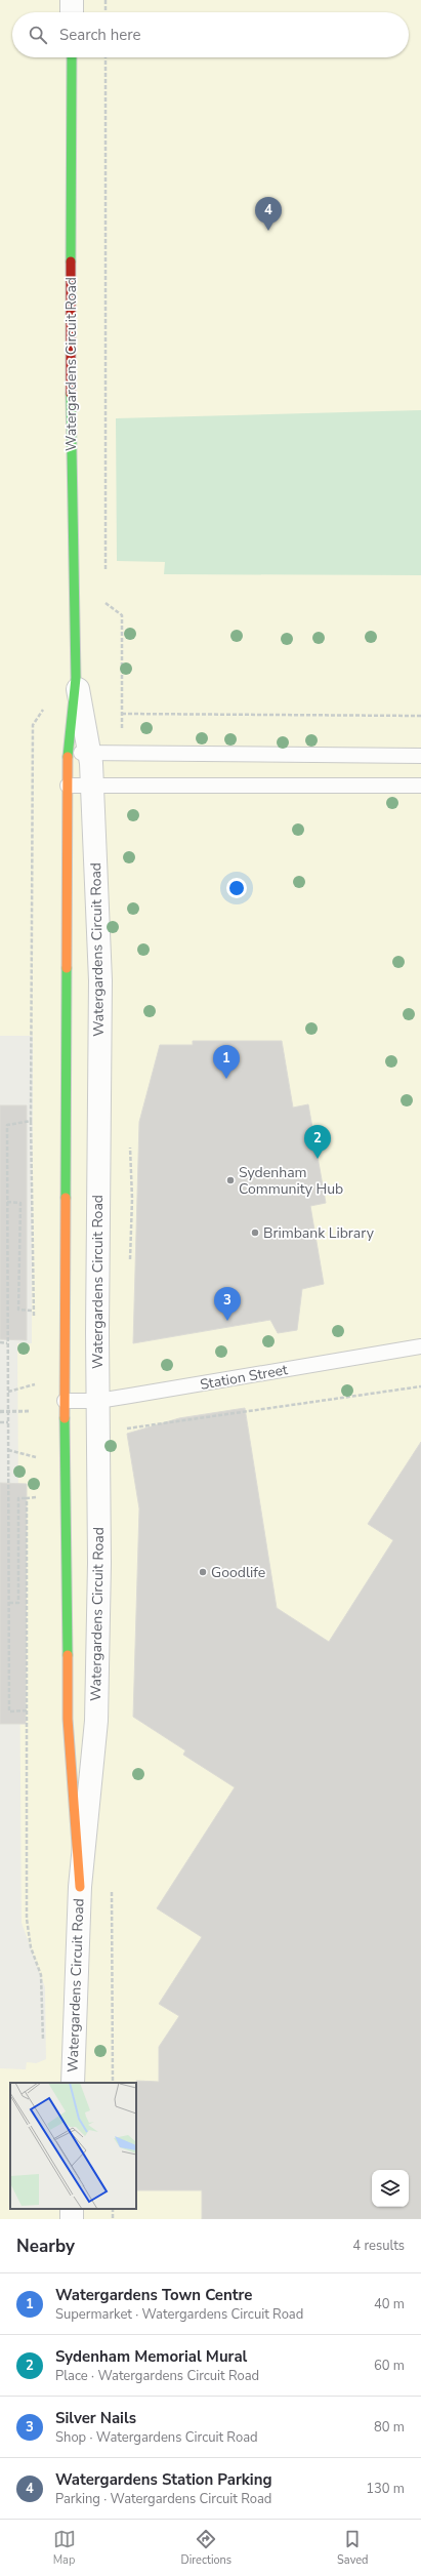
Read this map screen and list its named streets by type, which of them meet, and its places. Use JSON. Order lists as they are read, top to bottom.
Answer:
{
  "streets": {
    "street": ["Watergardens Circuit Road"],
    "lane": ["Station Street"]
  },
  "crossings": [
    ["Watergardens Circuit Road", "Station Street"]
  ],
  "places": ["Sydenham Community Hub", "Brimbank Library", "Goodlife"],
  "page": {
    "search": "Search here",
    "pins": [
      "4",
      "1",
      "2",
      "3"
    ],
    "heading": ["Nearby", "4 results"],
    "list": [
      {
        "mark": "1",
        "name": "Watergardens Town Centre",
        "note": "Supermarket · Watergardens Circuit Road",
        "value": "40 m"
      },
      {
        "mark": "2",
        "name": "Sydenham Memorial Mural",
        "note": "Place · Watergardens Circuit Road",
        "value": "60 m"
      },
      {
        "mark": "3",
        "name": "Silver Nails",
        "note": "Shop · Watergardens Circuit Road",
        "value": "80 m"
      },
      {
        "mark": "4",
        "name": "Watergardens Station Parking",
        "note": "Parking · Watergardens Circuit Road",
        "value": "130 m"
      }
    ],
    "nav": ["Map", "Directions", "Saved"]
  }
}
